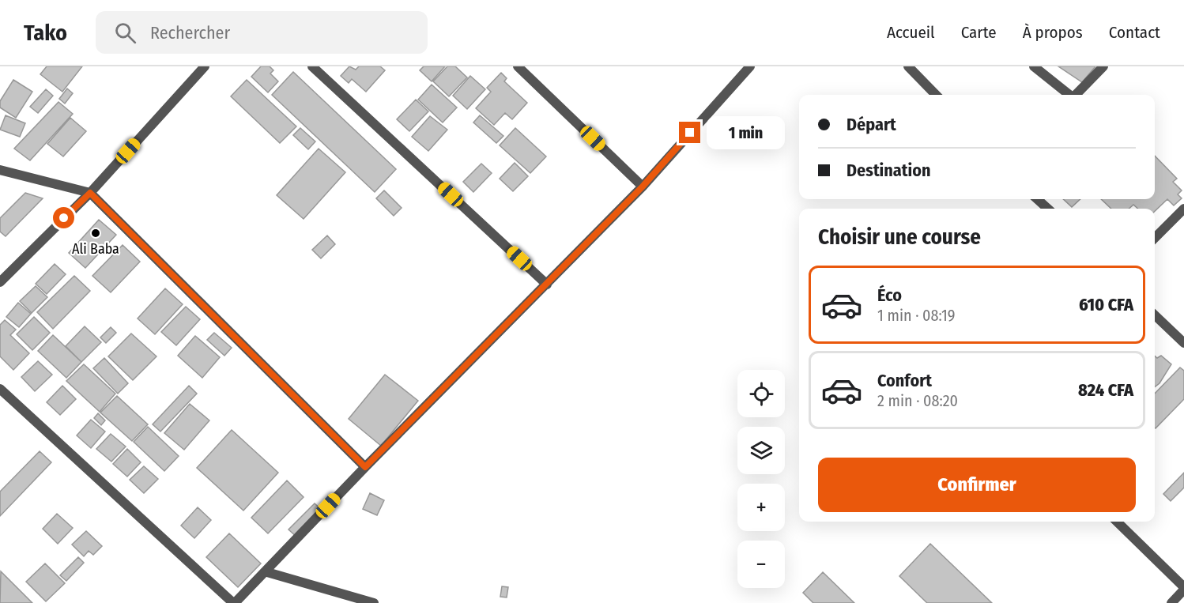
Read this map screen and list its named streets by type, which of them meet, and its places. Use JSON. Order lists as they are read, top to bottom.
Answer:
{
  "places": ["Ali Baba"],
  "page": {
    "header": "Tako",
    "search": "Rechercher",
    "nav": [
      "Accueil",
      "Carte",
      "À propos",
      "Contact"
    ],
    "banner": ["Départ", "Destination"],
    "bubble": "1 min",
    "heading": "Choisir une course",
    "list": [
      {
        "name": "Éco",
        "note": "1 min · 08:19",
        "value": "610 CFA"
      },
      {
        "name": "Confort",
        "note": "2 min · 08:20",
        "value": "824 CFA"
      }
    ],
    "map_buttons": ["+", "−"],
    "buttons": "Confirmer"
  }
}
